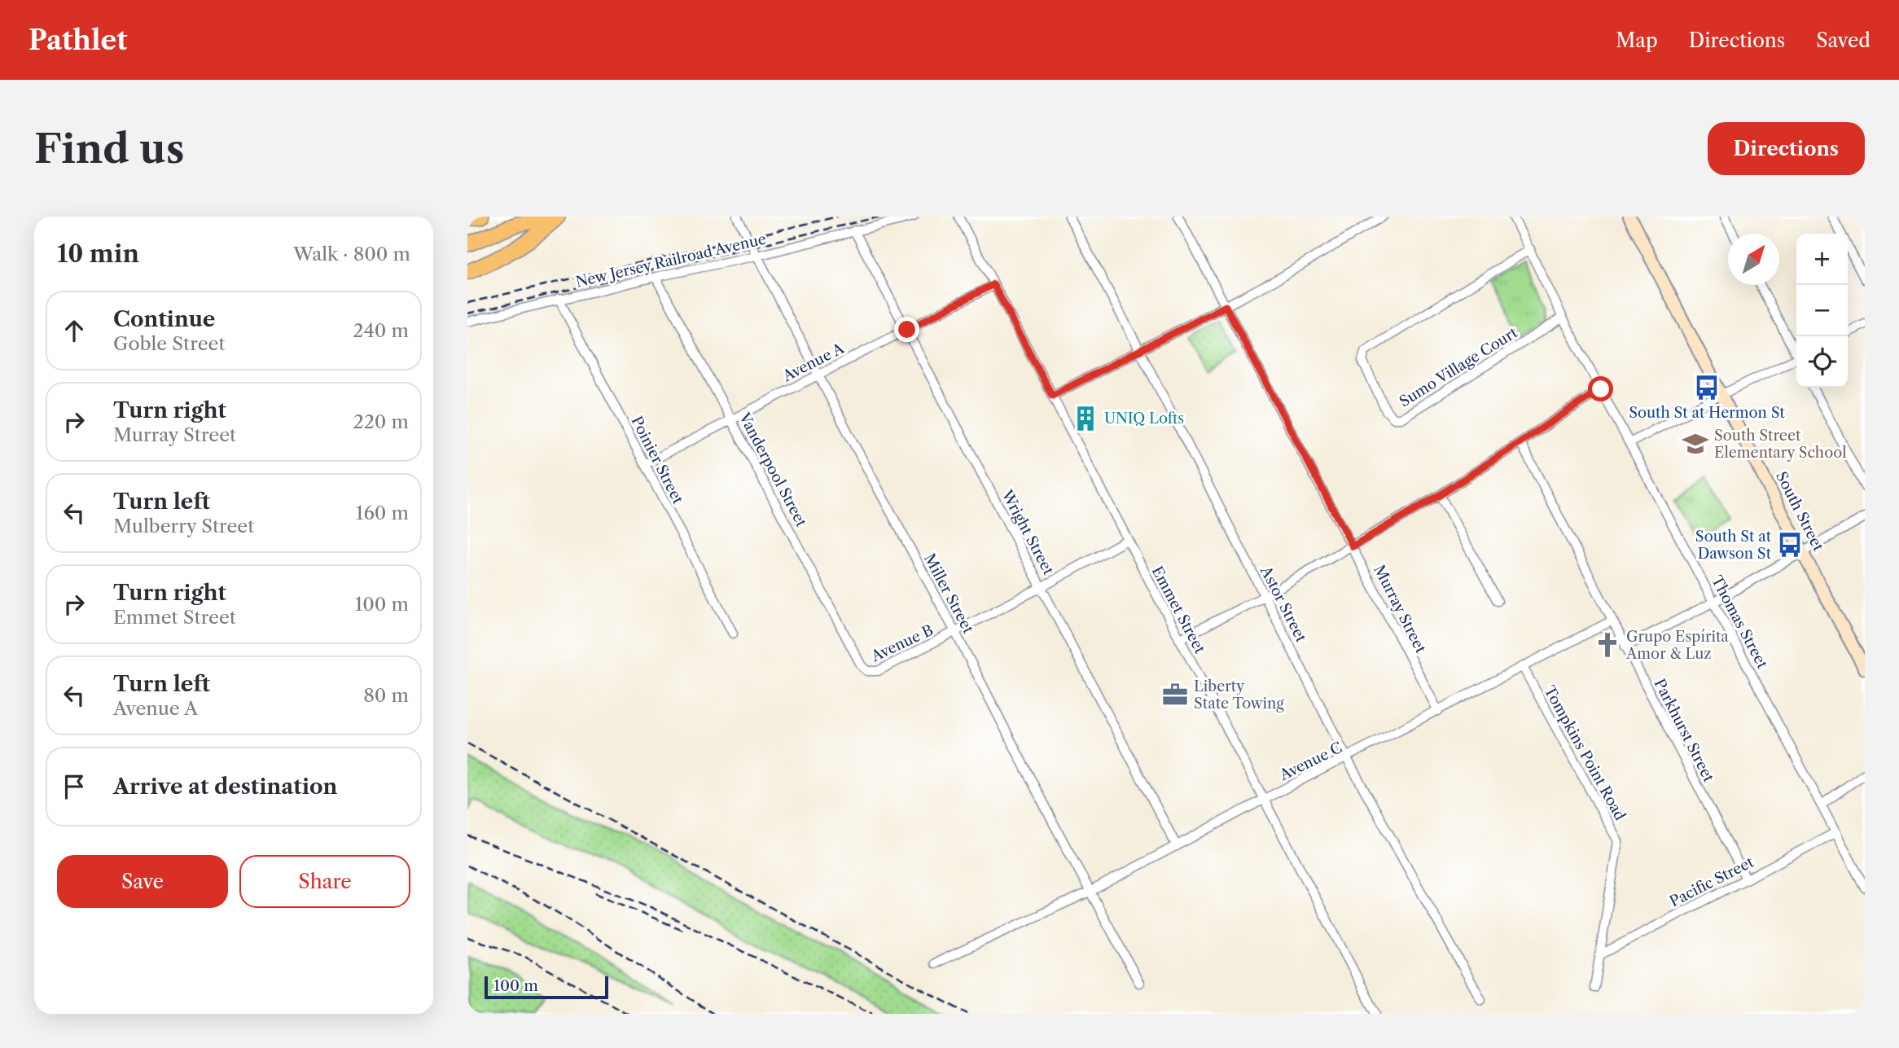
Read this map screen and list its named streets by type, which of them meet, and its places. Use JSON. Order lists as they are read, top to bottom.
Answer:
{
  "streets": {
    "main road": ["South Street"],
    "street": [
      "New Jersey Railroad Avenue",
      "Avenue A",
      "Sumo Village Court",
      "Poinier Street",
      "Vanderpool Street",
      "Wright Street",
      "Miller Street",
      "Astor Street",
      "Murray Street",
      "Emmet Street",
      "Thomas Street",
      "Avenue B",
      "Parkhurst Street",
      "Tompkins Point Road",
      "Avenue C",
      "Pacific Street"
    ]
  },
  "crossings": [
    ["New Jersey Railroad Avenue", "Poinier Street"],
    ["New Jersey Railroad Avenue", "Vanderpool Street"],
    ["New Jersey Railroad Avenue", "Wright Street"],
    ["New Jersey Railroad Avenue", "Miller Street"],
    ["Avenue A", "Poinier Street"],
    ["Avenue A", "Vanderpool Street"],
    ["Avenue A", "Wright Street"],
    ["Avenue A", "Miller Street"],
    ["Avenue A", "Emmet Street"],
    ["Sumo Village Court", "Thomas Street"],
    ["Vanderpool Street", "Avenue B"],
    ["Wright Street", "Avenue B"],
    ["Wright Street", "Avenue C"],
    ["Miller Street", "Avenue B"],
    ["Miller Street", "Avenue C"],
    ["Astor Street", "Avenue C"],
    ["Murray Street", "Avenue C"],
    ["Emmet Street", "Avenue B"],
    ["Emmet Street", "Avenue C"],
    ["Thomas Street", "Pacific Street"],
    ["Parkhurst Street", "Avenue C"],
    ["Parkhurst Street", "Pacific Street"],
    ["Tompkins Point Road", "Avenue C"],
    ["Tompkins Point Road", "Pacific Street"]
  ],
  "places": {
    "bus stop": ["South St at Hermon St", "South St at Dawson St"],
    "building": ["UNIQ Lofts"],
    "school or university": ["South Street Elementary School"],
    "church": ["Grupo Espírita Amor & Luz"],
    "office": ["Liberty State Towing"]
  },
  "scale_bar": "100 m",
  "north": "top right",
  "page": {
    "header": "Pathlet",
    "nav": ["Map", "Directions", "Saved"],
    "buttons": [
      "Directions",
      ["Save", "Share"]
    ],
    "title": "Find us",
    "heading": ["10 min", "Walk · 800 m"],
    "map_buttons": ["+", "−"],
    "list": [
      ["Continue", "Goble Street", "240 m"],
      ["Turn right", "Murray Street", "220 m"],
      ["Turn left", "Mulberry Street", "160 m"],
      ["Turn right", "Emmet Street", "100 m"],
      ["Turn left", "Avenue A", "80 m"],
      "Arrive at destination"
    ],
    "scale": "100 m"
  }
}
